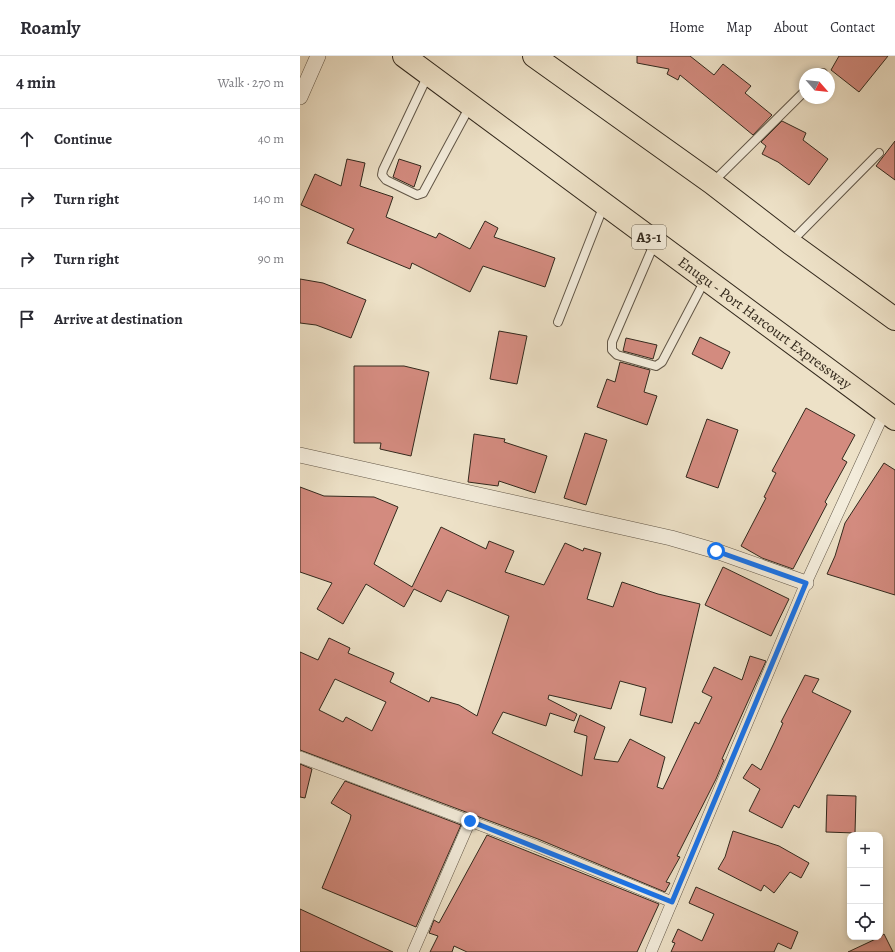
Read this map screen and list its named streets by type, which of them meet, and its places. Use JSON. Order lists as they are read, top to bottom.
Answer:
{
  "streets": {
    "highway": ["A3-1", "Enugu - Port Harcourt Expressway"]
  },
  "north": "bottom right",
  "page": {
    "header": "Roamly",
    "nav": [
      "Home",
      "Map",
      "About",
      "Contact"
    ],
    "heading": ["4 min", "Walk · 270 m"],
    "list": [
      ["Continue", "40 m"],
      ["Turn right", "140 m"],
      ["Turn right", "90 m"],
      "Arrive at destination"
    ],
    "map_buttons": ["+", "−"]
  }
}
